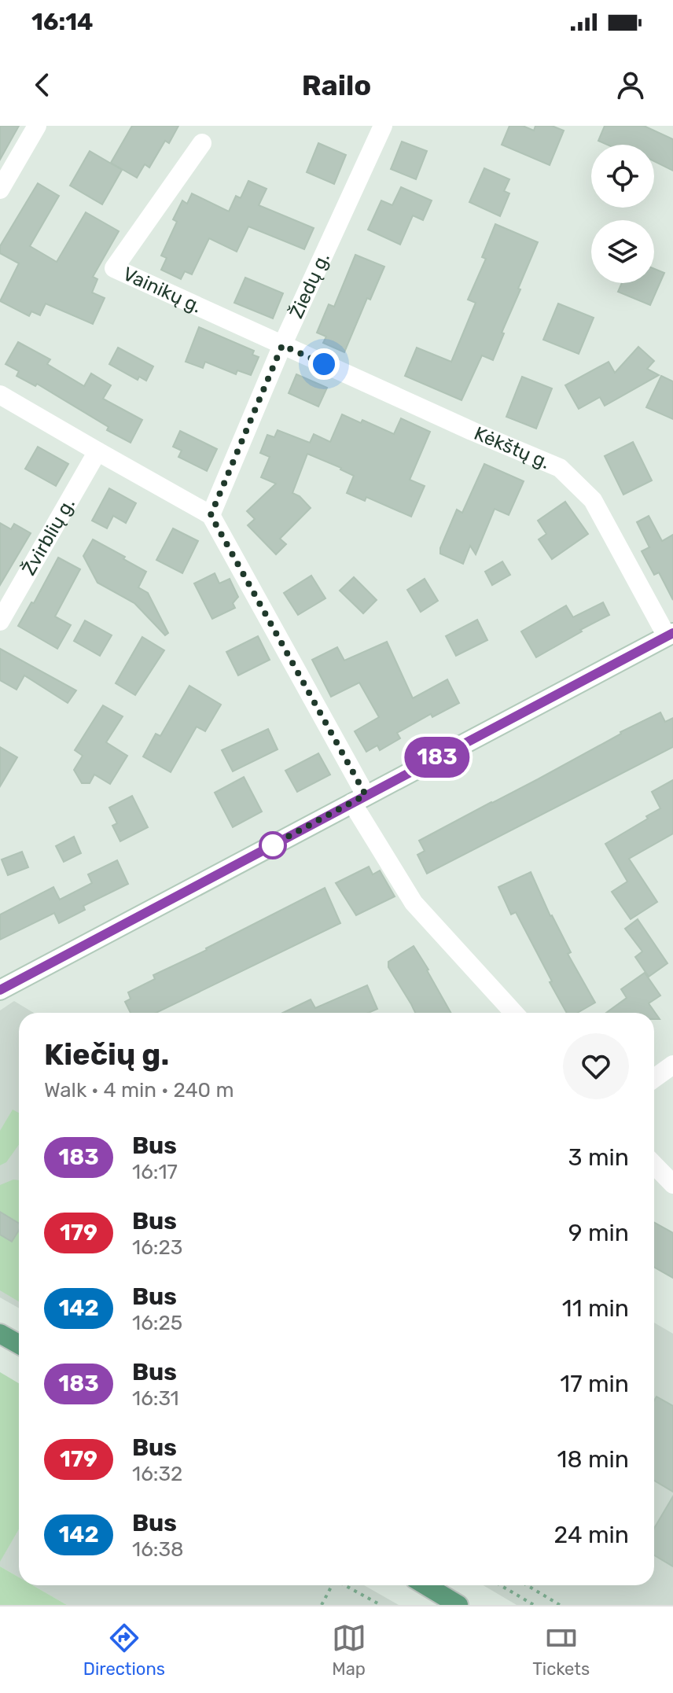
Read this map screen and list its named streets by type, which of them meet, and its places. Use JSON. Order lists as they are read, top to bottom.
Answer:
{
  "streets": {
    "street": [
      "Žiedų g.",
      "Vainikų g.",
      "Kėkštų g.",
      "Žvirblių g."
    ]
  },
  "crossings": [
    ["Žiedų g.", "Vainikų g."],
    ["Žiedų g.", "Kėkštų g."],
    ["Vainikų g.", "Kėkštų g."]
  ],
  "lines": ["bus line 183"],
  "page": {
    "status": "16:14",
    "header": "Railo",
    "on_map": "183",
    "heading": ["Kiečių g.", "Walk · 4 min · 240 m"],
    "list": [
      {
        "mark": "183",
        "name": "Bus",
        "note": "16:17",
        "value": "3 min"
      },
      {
        "mark": "179",
        "name": "Bus",
        "note": "16:23",
        "value": "9 min"
      },
      {
        "mark": "142",
        "name": "Bus",
        "note": "16:25",
        "value": "11 min"
      },
      {
        "mark": "183",
        "name": "Bus",
        "note": "16:31",
        "value": "17 min"
      },
      {
        "mark": "179",
        "name": "Bus",
        "note": "16:32",
        "value": "18 min"
      },
      {
        "mark": "142",
        "name": "Bus",
        "note": "16:38",
        "value": "24 min"
      }
    ],
    "tabs": ["Directions", "Map", "Tickets"]
  }
}
